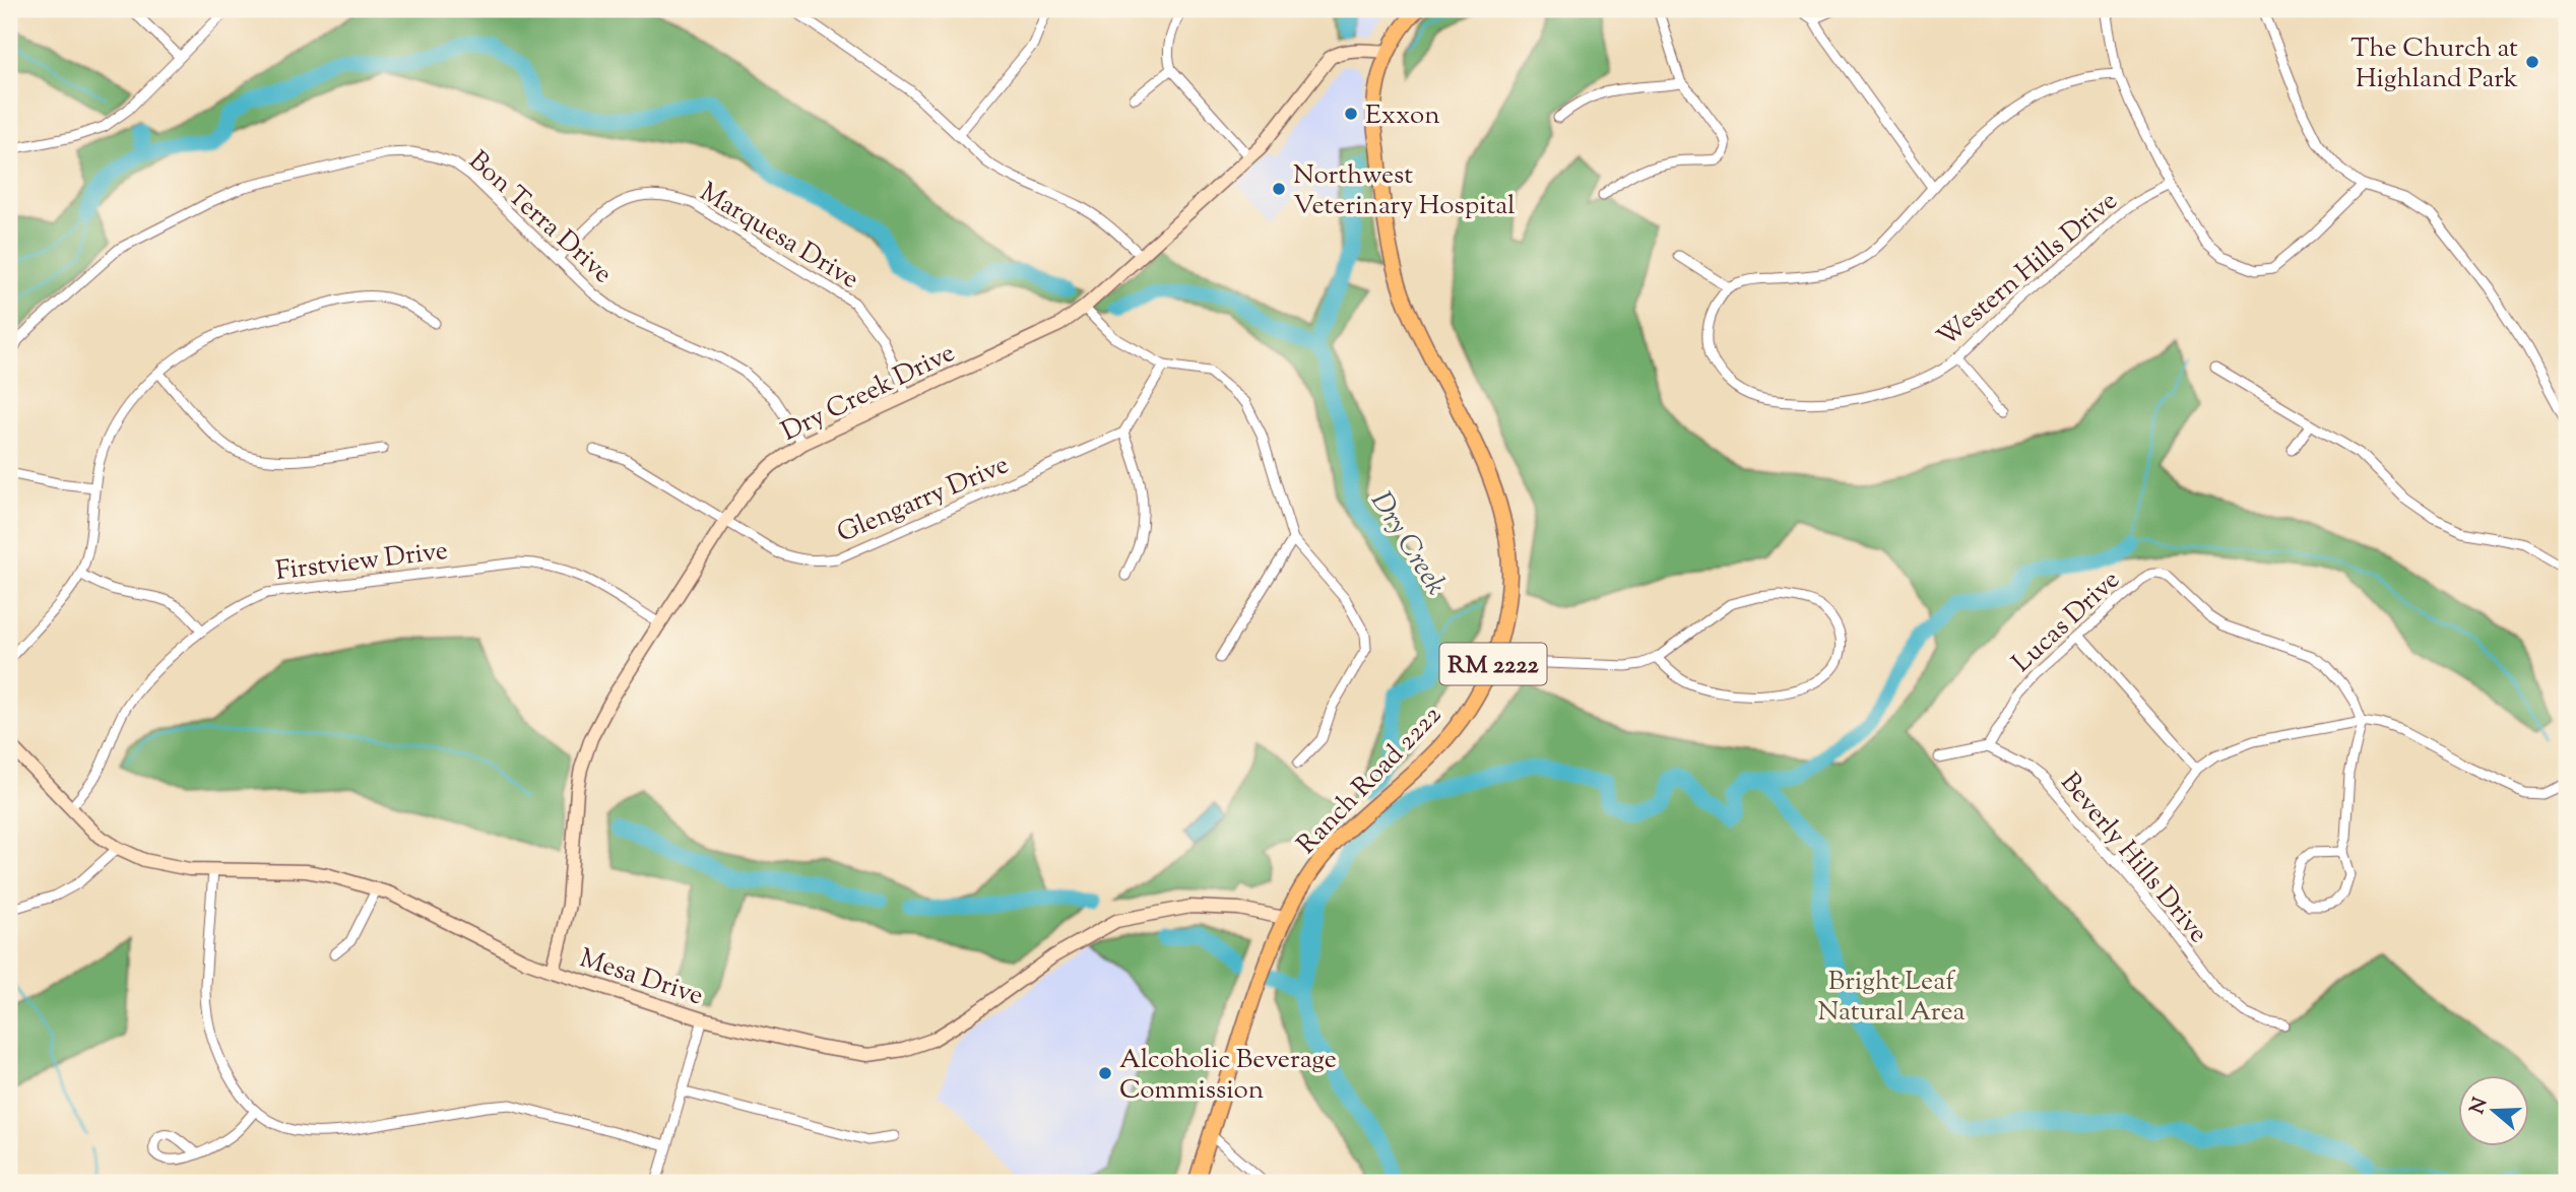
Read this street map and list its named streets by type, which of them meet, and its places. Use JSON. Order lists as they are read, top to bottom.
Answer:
{
  "streets": {
    "main road": ["RM 2222", "Ranch Road 2222"],
    "street": [
      "Bon Terra Drive",
      "Marquesa Drive",
      "Western Hills Drive",
      "Dry Creek Drive",
      "Glengarry Drive",
      "Firstview Drive",
      "Lucas Drive",
      "Beverly Hills Drive",
      "Mesa Drive"
    ]
  },
  "crossings": [
    ["Bon Terra Drive", "Marquesa Drive"],
    ["Bon Terra Drive", "Dry Creek Drive"],
    ["Marquesa Drive", "Dry Creek Drive"],
    ["Dry Creek Drive", "Glengarry Drive"],
    ["Dry Creek Drive", "Firstview Drive"],
    ["Dry Creek Drive", "Ranch Road 2222"],
    ["Dry Creek Drive", "Mesa Drive"],
    ["Firstview Drive", "Mesa Drive"],
    ["Lucas Drive", "Beverly Hills Drive"],
    ["Ranch Road 2222", "Mesa Drive"]
  ],
  "water": ["Dry Creek"],
  "parks": ["Bright Leaf Natural Area"],
  "places": [
    "The Church at Highland Park",
    "Exxon",
    "Northwest Veterinary Hospital",
    "Alcoholic Beverage Commission"
  ],
  "north": "left"
}
